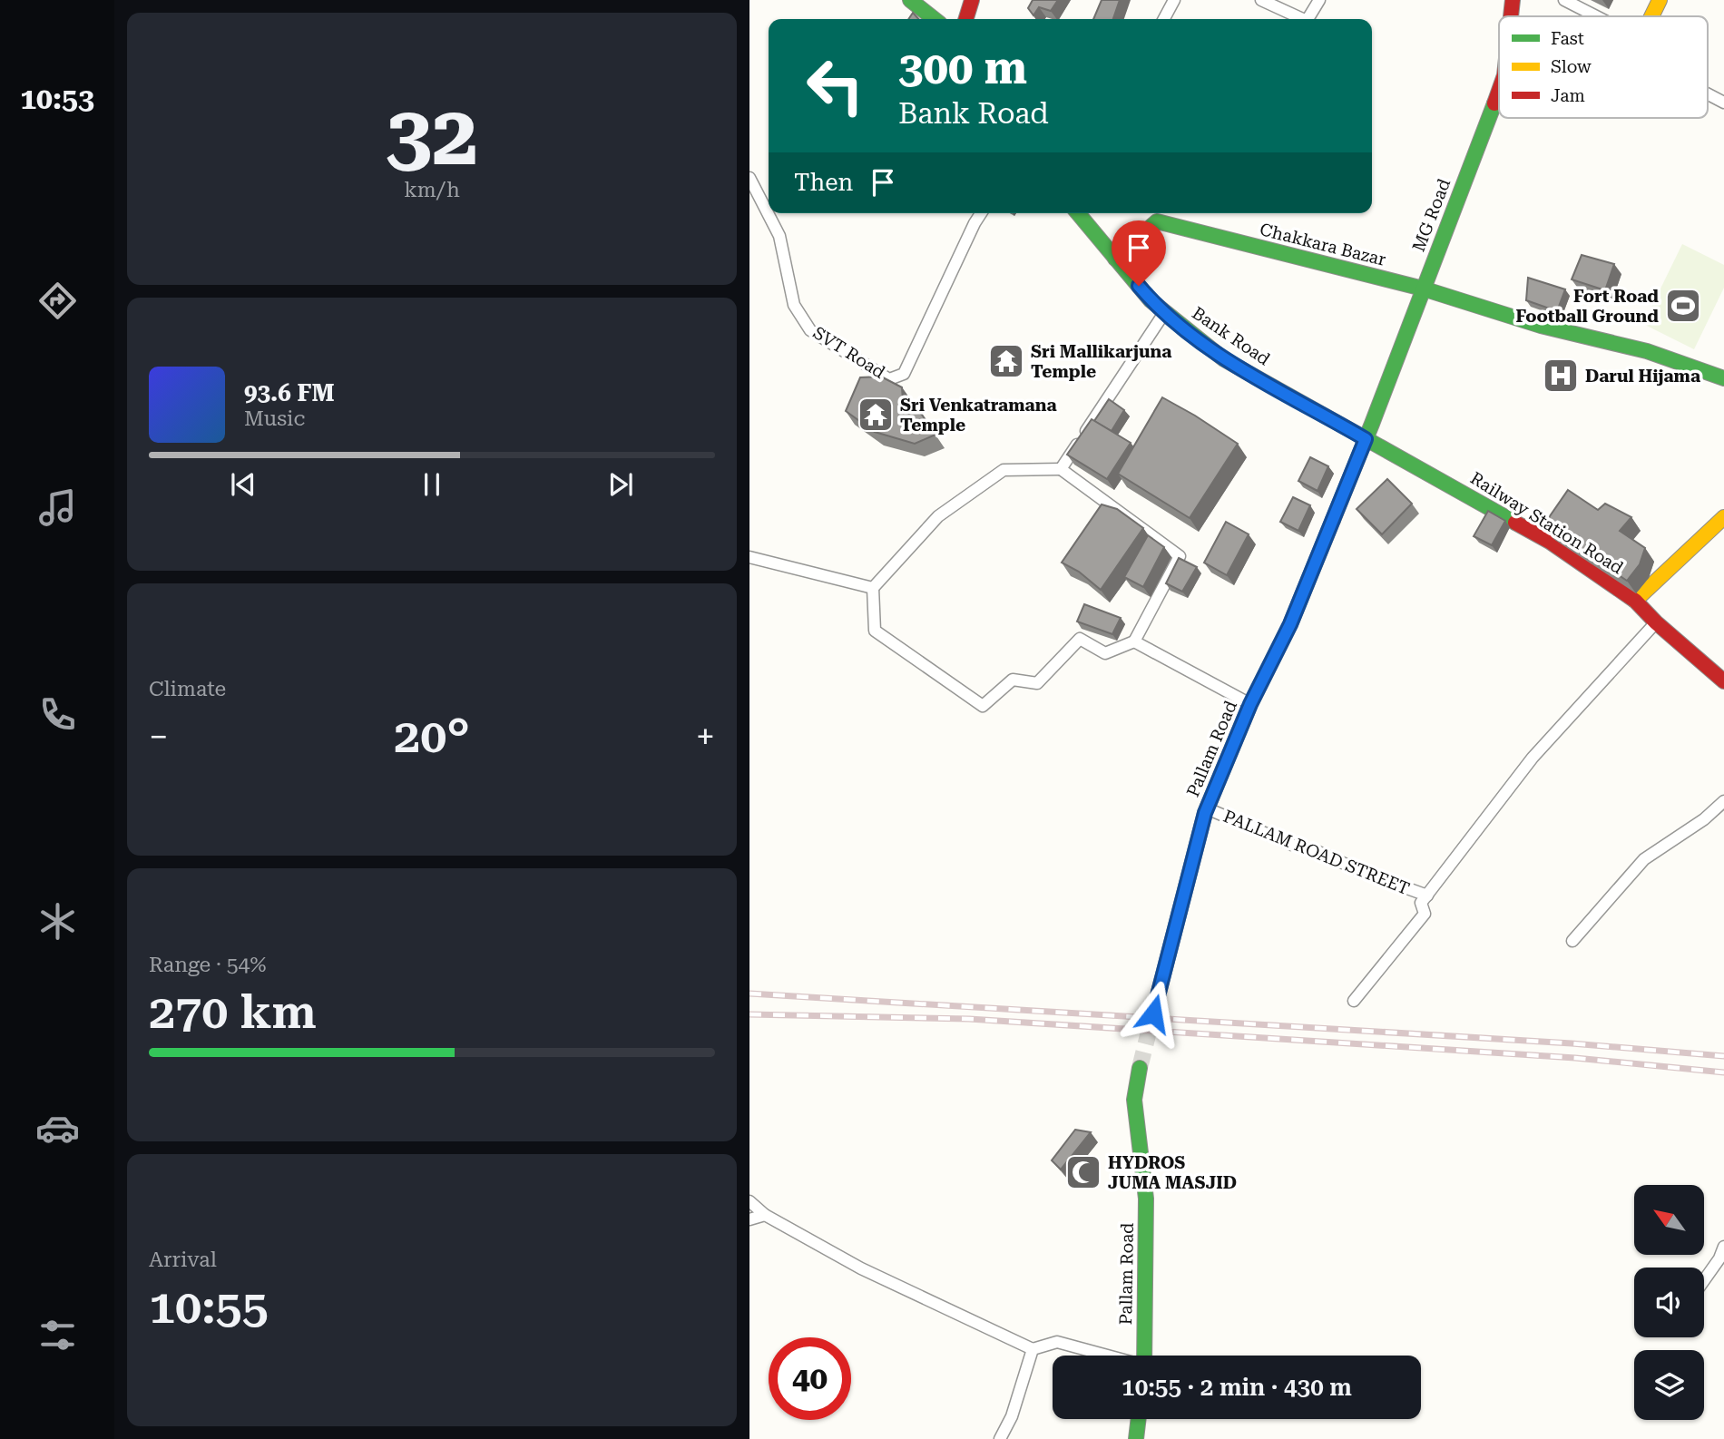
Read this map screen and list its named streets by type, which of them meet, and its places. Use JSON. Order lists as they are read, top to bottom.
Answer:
{
  "streets": {
    "street": [
      "MG Road",
      "Chakkara Bazar",
      "Bank Road",
      "SVT Road",
      "Railway Station Road",
      "Pallam Road",
      "PALLAM ROAD STREET"
    ]
  },
  "crossings": [
    ["MG Road", "Chakkara Bazar"],
    ["MG Road", "Bank Road"],
    ["MG Road", "Railway Station Road"],
    ["MG Road", "Pallam Road"],
    ["Chakkara Bazar", "Bank Road"],
    ["Bank Road", "Railway Station Road"],
    ["Bank Road", "Pallam Road"],
    ["Railway Station Road", "Pallam Road"],
    ["Pallam Road", "PALLAM ROAD STREET"]
  ],
  "places": {
    "sports": ["Fort Road Football Ground"],
    "temple": ["Sri Mallikarjuna Temple", "Sri Venkatramana Temple"],
    "hospital": ["Darul Hijama"],
    "mosque": ["HYDROS JUMA MASJID"]
  },
  "legend": ["Fast", "Slow", "Jam"],
  "north": "top left",
  "page": {
    "tabs": "10:53",
    "tile": [
      ["32", "km/h"],
      "Climate",
      ["Range · 54%", "270 km"],
      ["Arrival", "10:55"]
    ],
    "turn": ["300 m", "Bank Road"],
    "then": "Then",
    "song": ["93.6 FM", "Music"],
    "heat": ["−", "20°", "+"],
    "limit": "40",
    "trip": "10:55 · 2 min · 430 m"
  }
}
